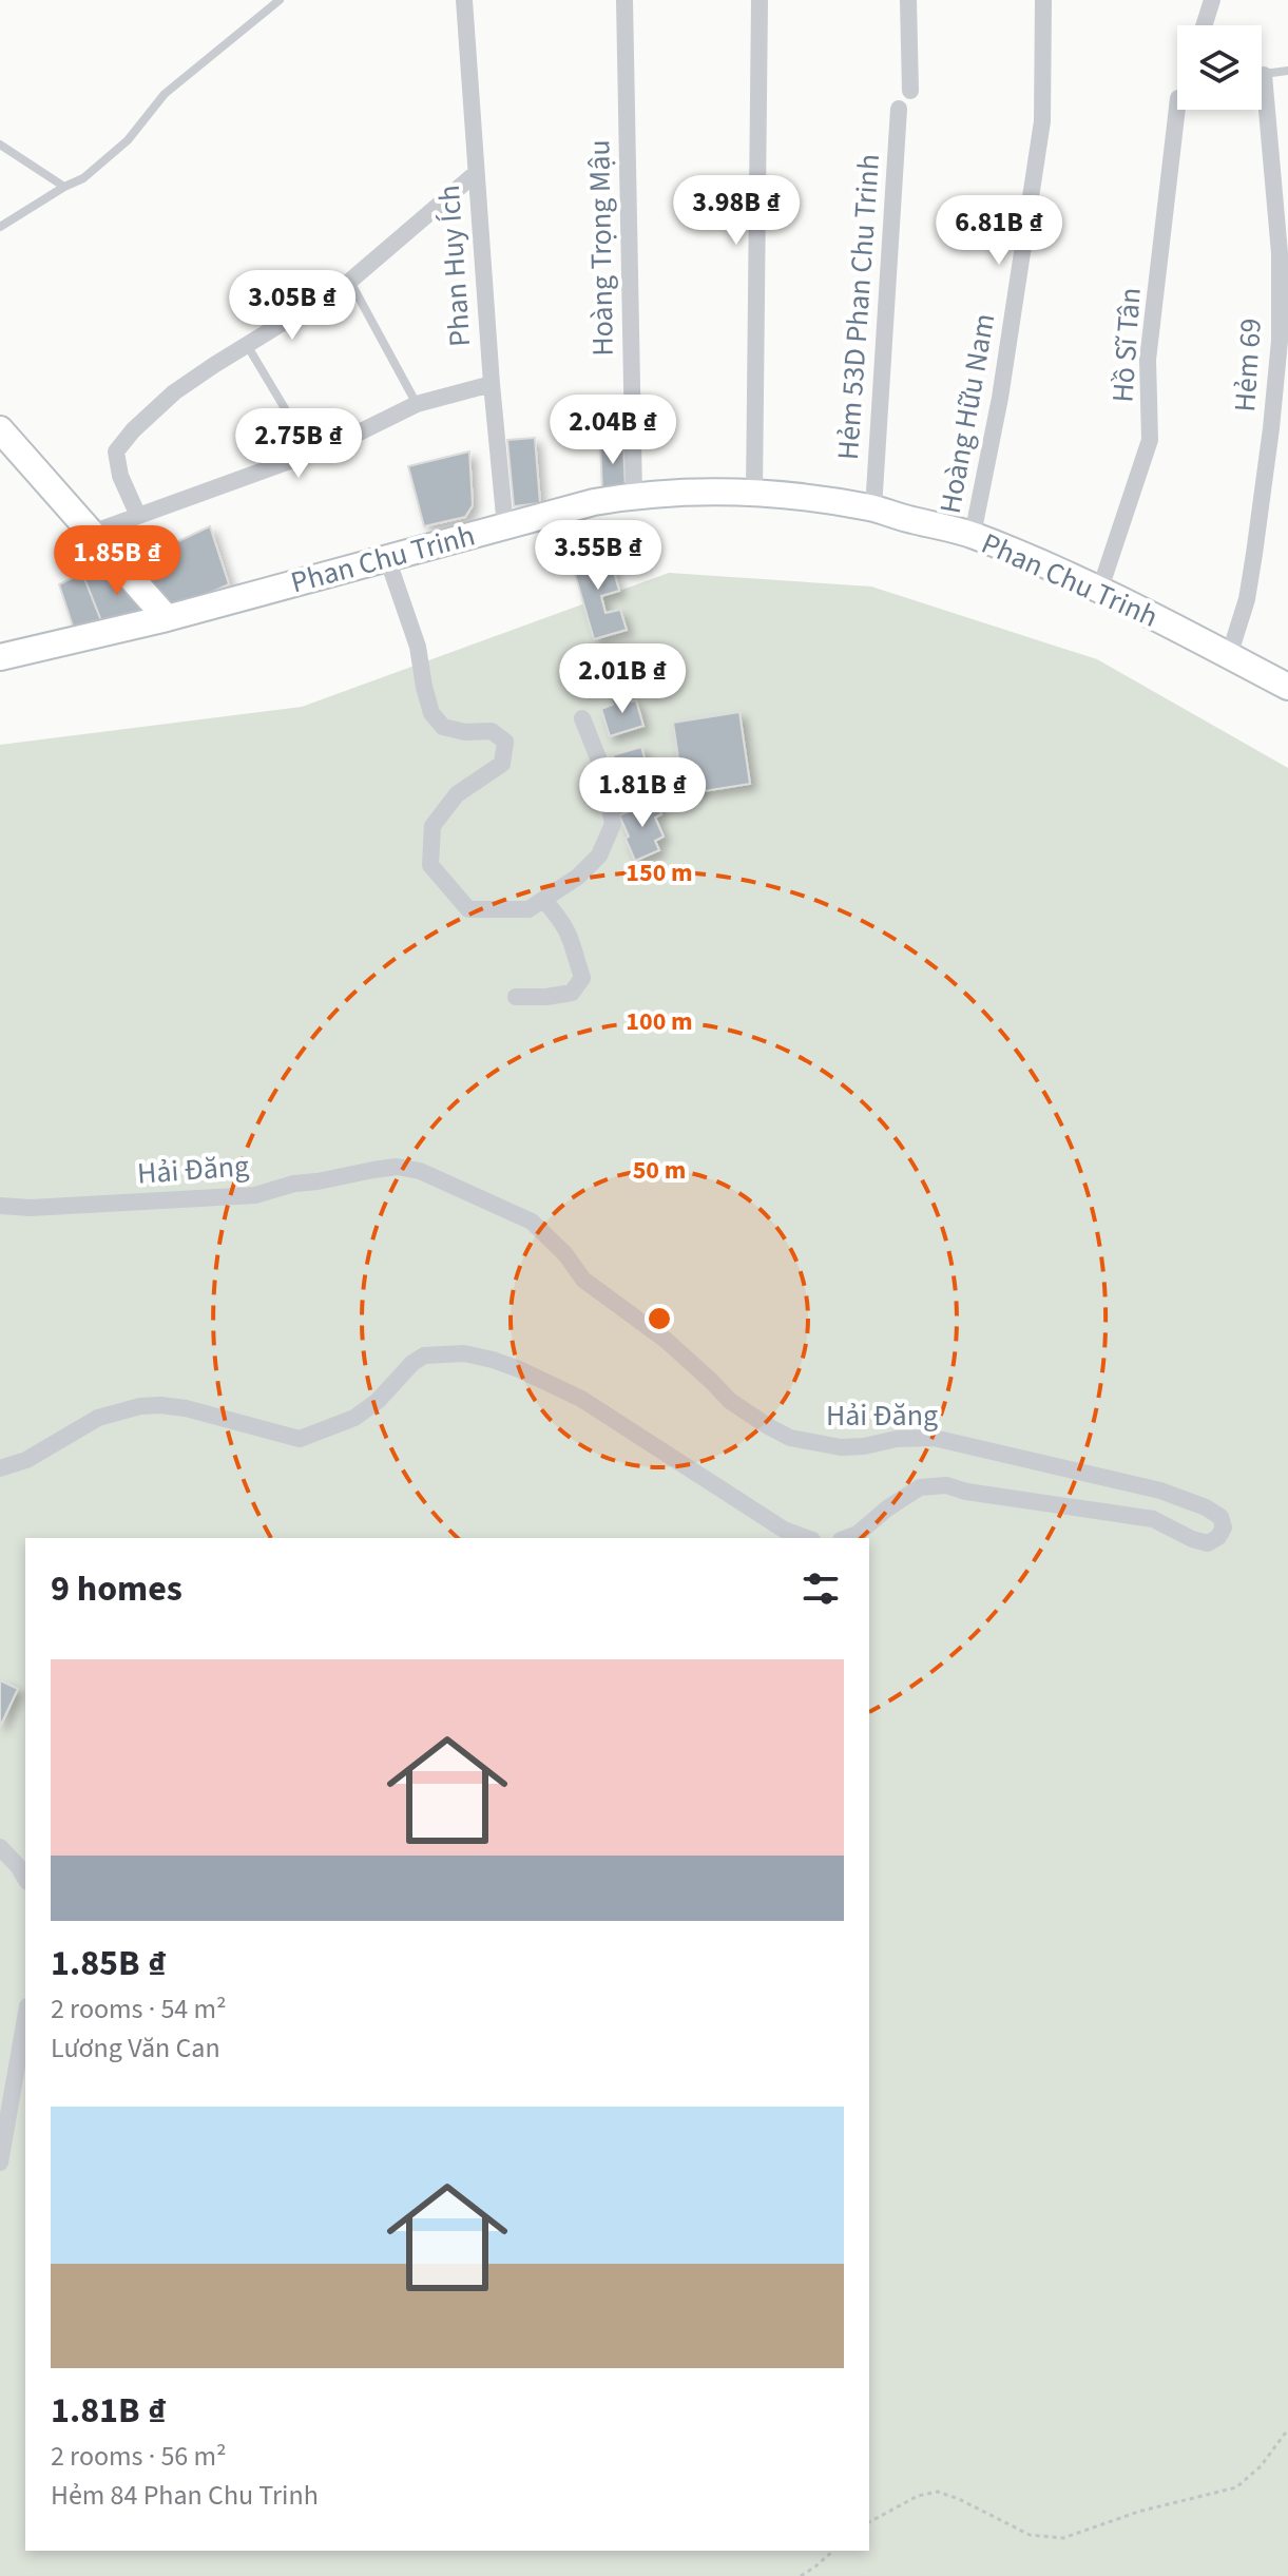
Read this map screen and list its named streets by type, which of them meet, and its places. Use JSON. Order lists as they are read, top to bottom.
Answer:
{
  "streets": {
    "main road": ["Phan Chu Trinh"],
    "street": [
      "Hoàng Trọng Mậu",
      "Phan Huy Ích",
      "Hẻm 53D Phan Chu Trinh",
      "Hồ Sĩ Tân",
      "Hẻm 69",
      "Hoàng Hữu Nam",
      "Hải Đăng"
    ]
  },
  "crossings": [
    ["Hoàng Trọng Mậu", "Phan Chu Trinh"],
    ["Phan Huy Ích", "Phan Chu Trinh"],
    ["Hẻm 53D Phan Chu Trinh", "Phan Chu Trinh"],
    ["Hồ Sĩ Tân", "Phan Chu Trinh"],
    ["Hẻm 69", "Phan Chu Trinh"],
    ["Hoàng Hữu Nam", "Phan Chu Trinh"]
  ],
  "page": {
    "price": [
      "3.98B ₫",
      "6.81B ₫",
      "3.05B ₫",
      "2.04B ₫",
      "2.75B ₫",
      "3.55B ₫",
      "1.85B ₫",
      "2.01B ₫",
      "1.81B ₫"
    ],
    "heading": "9 homes",
    "list": [
      {
        "name": "1.85B ₫",
        "note": "2 rooms · 54 m² · Lương Văn Can"
      },
      {
        "name": "1.81B ₫",
        "note": "2 rooms · 56 m² · Hẻm 84 Phan Chu Trinh"
      }
    ]
  },
  "rings": ["150 m", "100 m", "50 m"]
}
